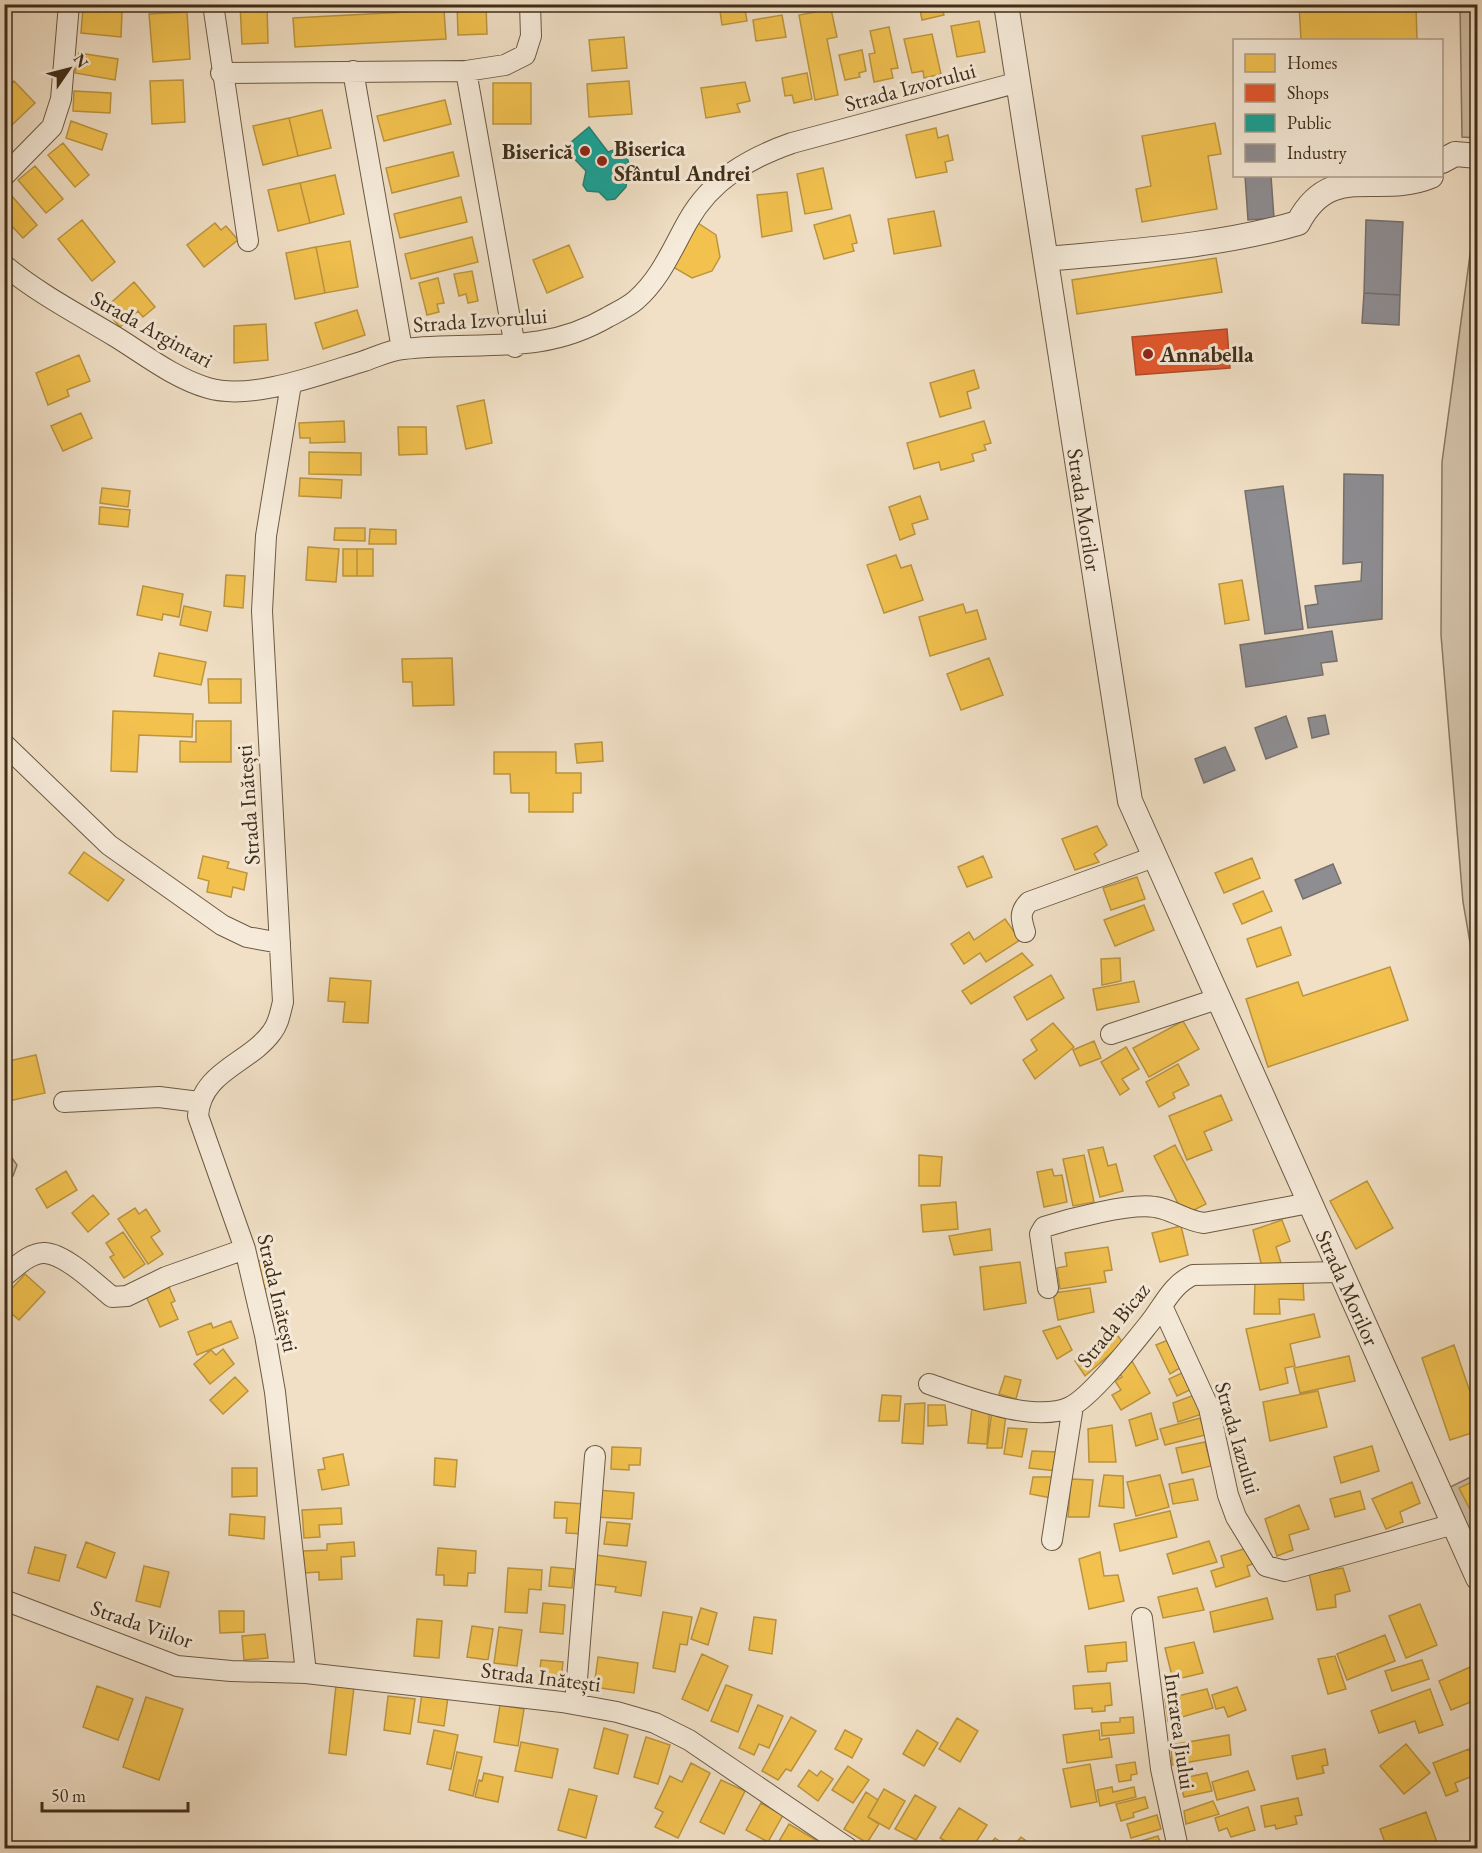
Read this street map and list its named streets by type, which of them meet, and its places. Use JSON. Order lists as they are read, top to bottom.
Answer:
{
  "streets": {
    "street": [
      "Strada Izvorului",
      "Strada Argintari",
      "Strada Morilor",
      "Strada Inătești",
      "Strada Bicaz",
      "Strada Iazului",
      "Strada Viilor",
      "Intrarea Jiului"
    ]
  },
  "crossings": [
    ["Strada Izvorului", "Strada Argintari"],
    ["Strada Izvorului", "Strada Morilor"],
    ["Strada Izvorului", "Strada Inătești"],
    ["Strada Argintari", "Strada Inătești"],
    ["Strada Morilor", "Strada Bicaz"],
    ["Strada Morilor", "Strada Iazului"],
    ["Strada Inătești", "Strada Viilor"],
    ["Strada Bicaz", "Strada Iazului"]
  ],
  "places": ["Biserică", "Biserica Sfântul Andrei", "Annabella"],
  "legend": [
    "Homes",
    "Shops",
    "Public",
    "Industry"
  ],
  "scale_bar": "50 m",
  "north": "top right"
}
